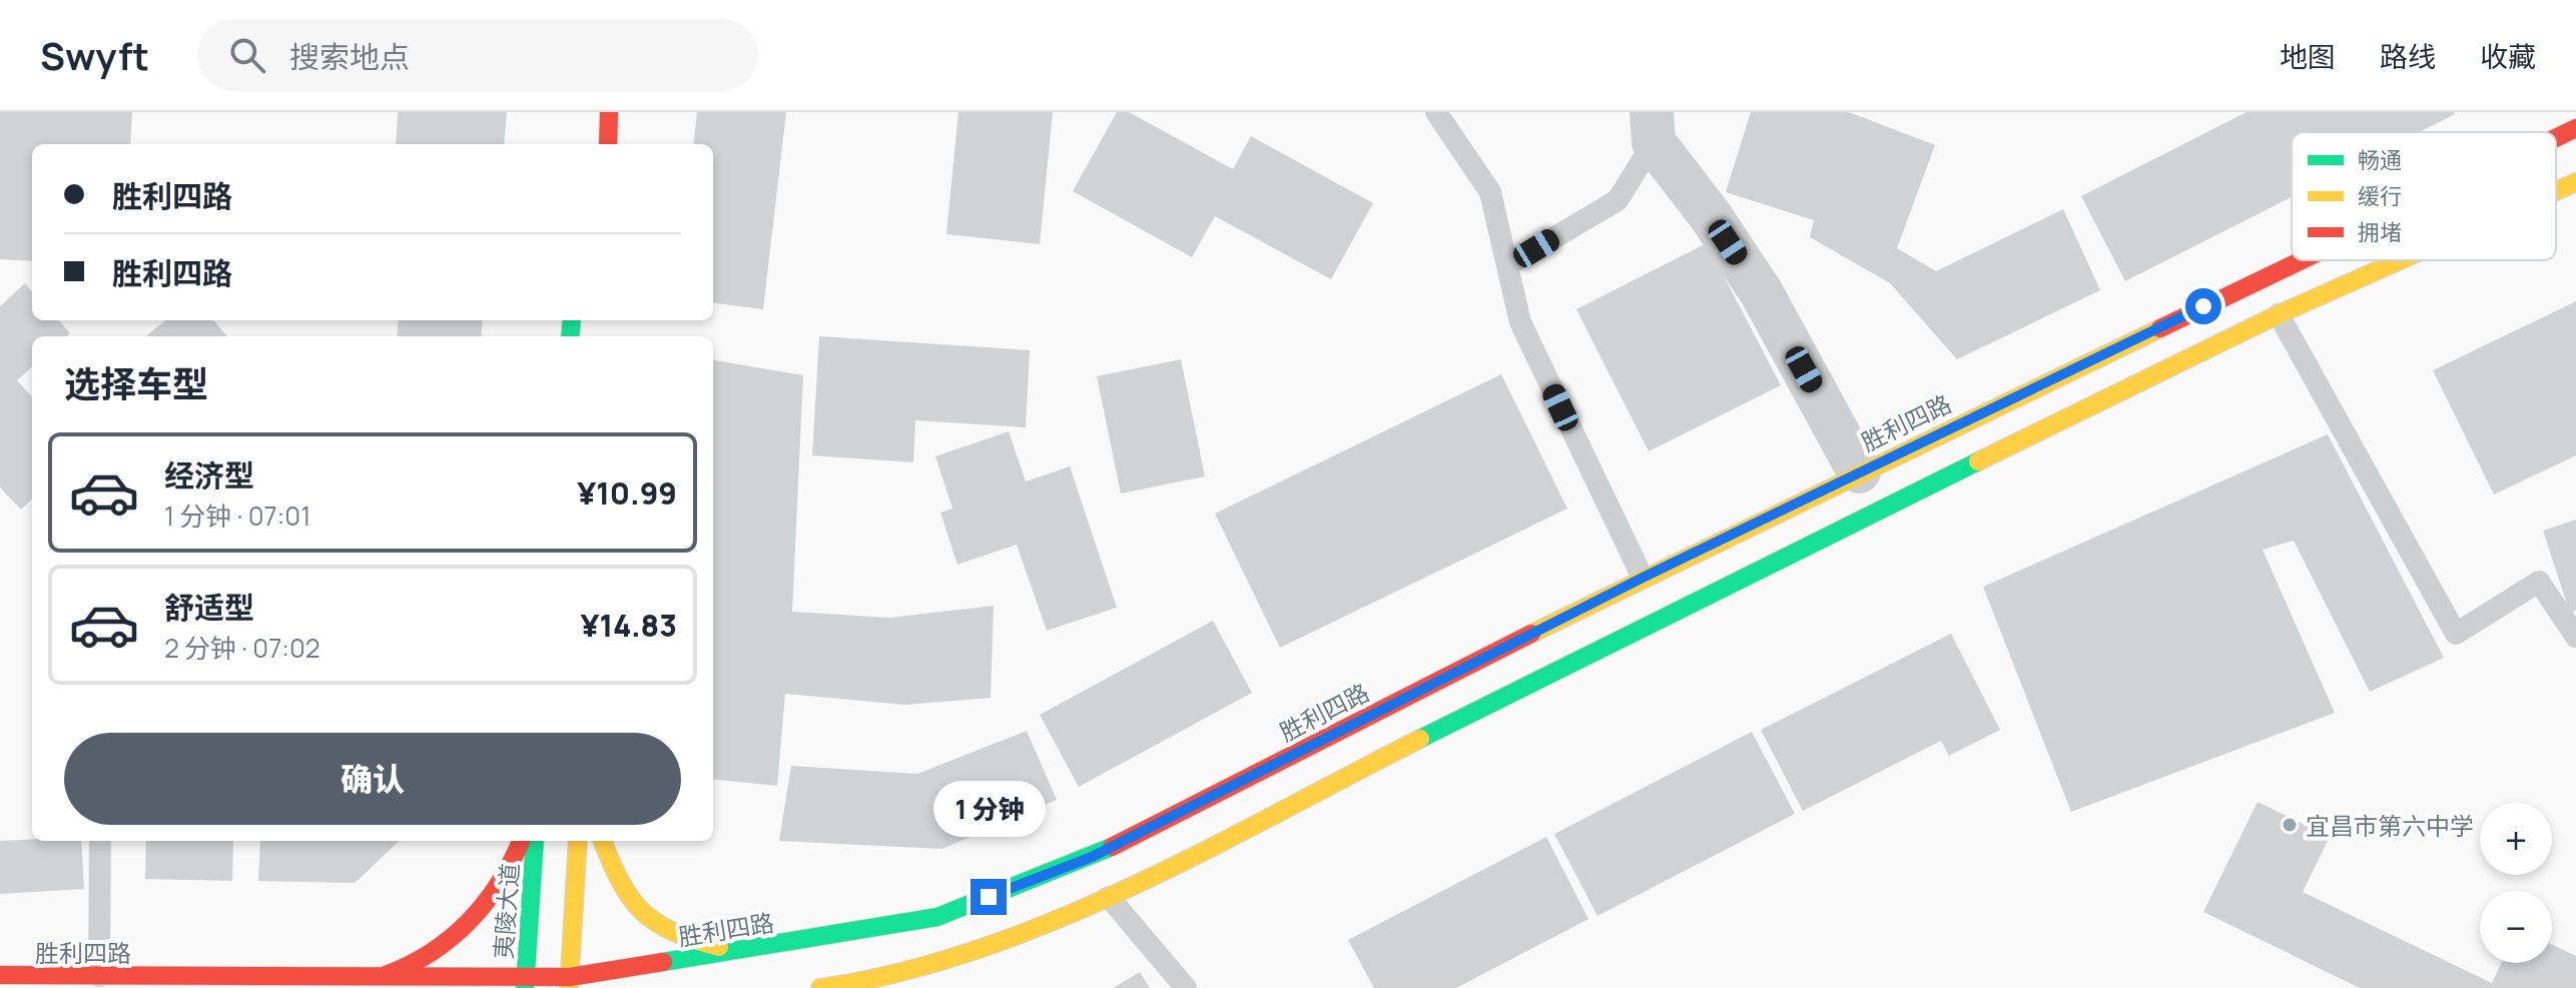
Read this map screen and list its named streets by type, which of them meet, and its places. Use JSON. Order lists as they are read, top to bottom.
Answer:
{
  "streets": {
    "main road": ["胜利四路", "夷陵大道"]
  },
  "crossings": [
    ["胜利四路", "夷陵大道"]
  ],
  "places": ["宜昌市第六中学"],
  "legend": ["畅通", "缓行", "拥堵"],
  "page": {
    "header": "Swyft",
    "search": "搜索地点",
    "nav": ["地图", "路线", "收藏"],
    "banner": ["胜利四路", "胜利四路"],
    "heading": "选择车型",
    "list": [
      {
        "name": "经济型",
        "note": "1 分钟 · 07:01",
        "value": "¥10.99"
      },
      {
        "name": "舒适型",
        "note": "2 分钟 · 07:02",
        "value": "¥14.83"
      }
    ],
    "buttons": "确认",
    "bubble": "1 分钟",
    "map_buttons": ["+", "−"]
  }
}
